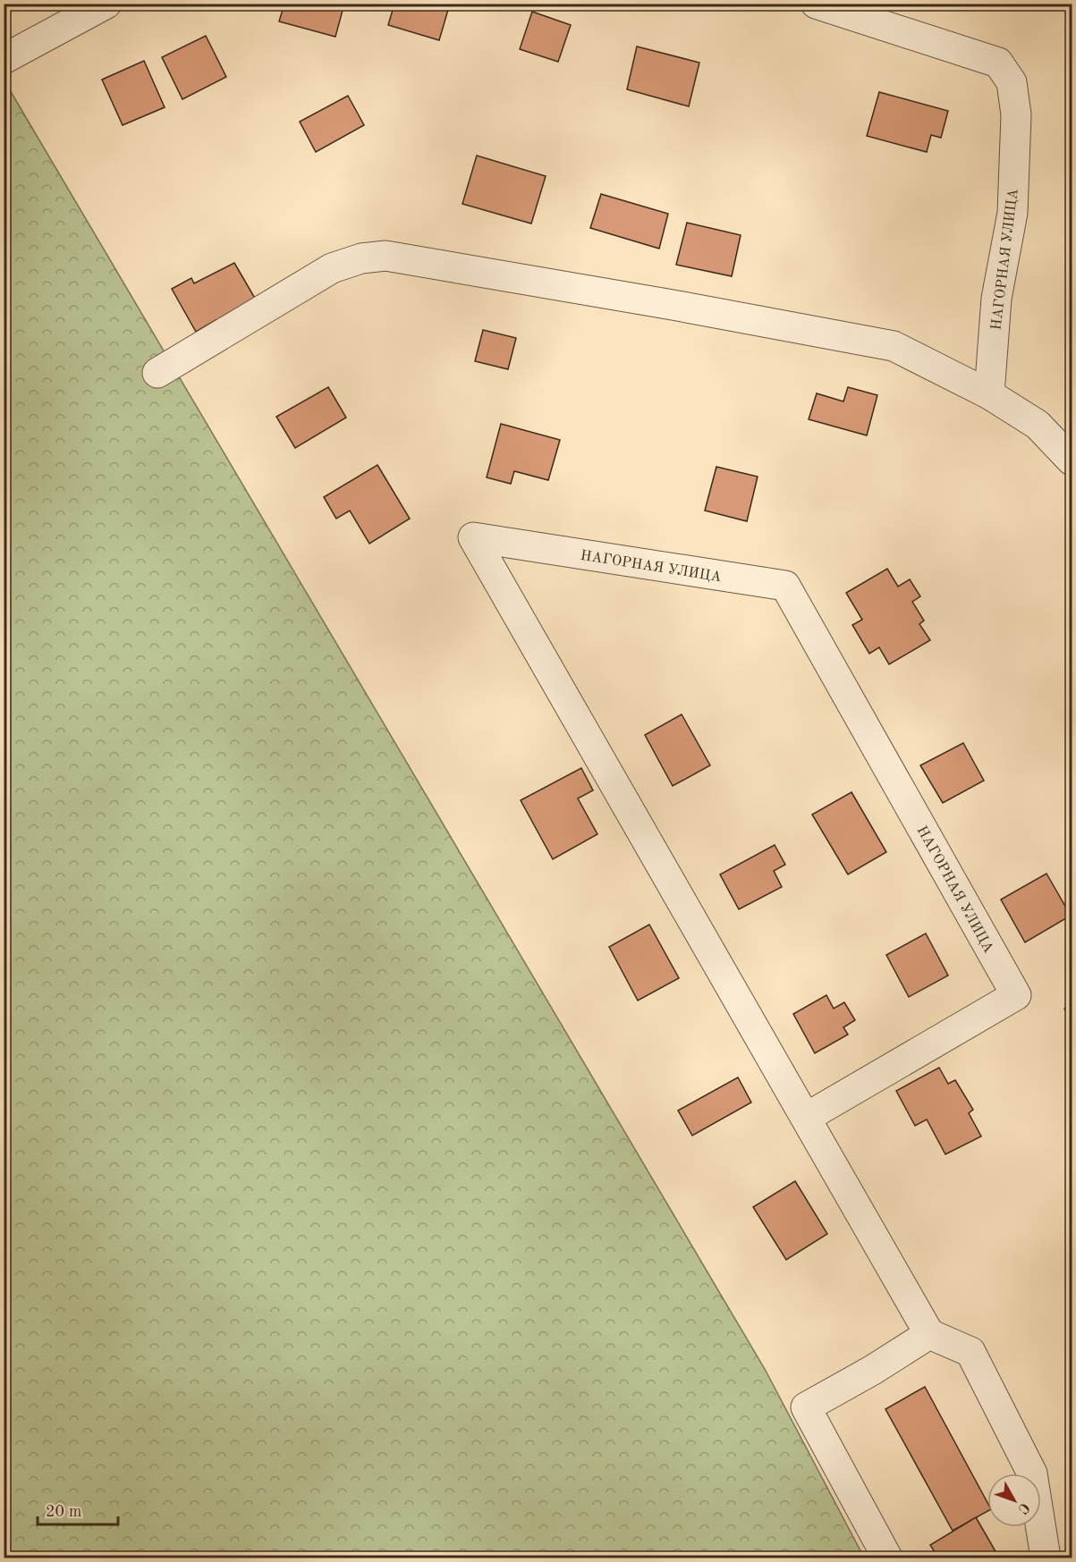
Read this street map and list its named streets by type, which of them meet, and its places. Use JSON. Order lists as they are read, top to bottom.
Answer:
{
  "streets": {
    "street": ["НАГОРНАЯ УЛИЦА"]
  },
  "scale_bar": "20 m",
  "north": "bottom right"
}
